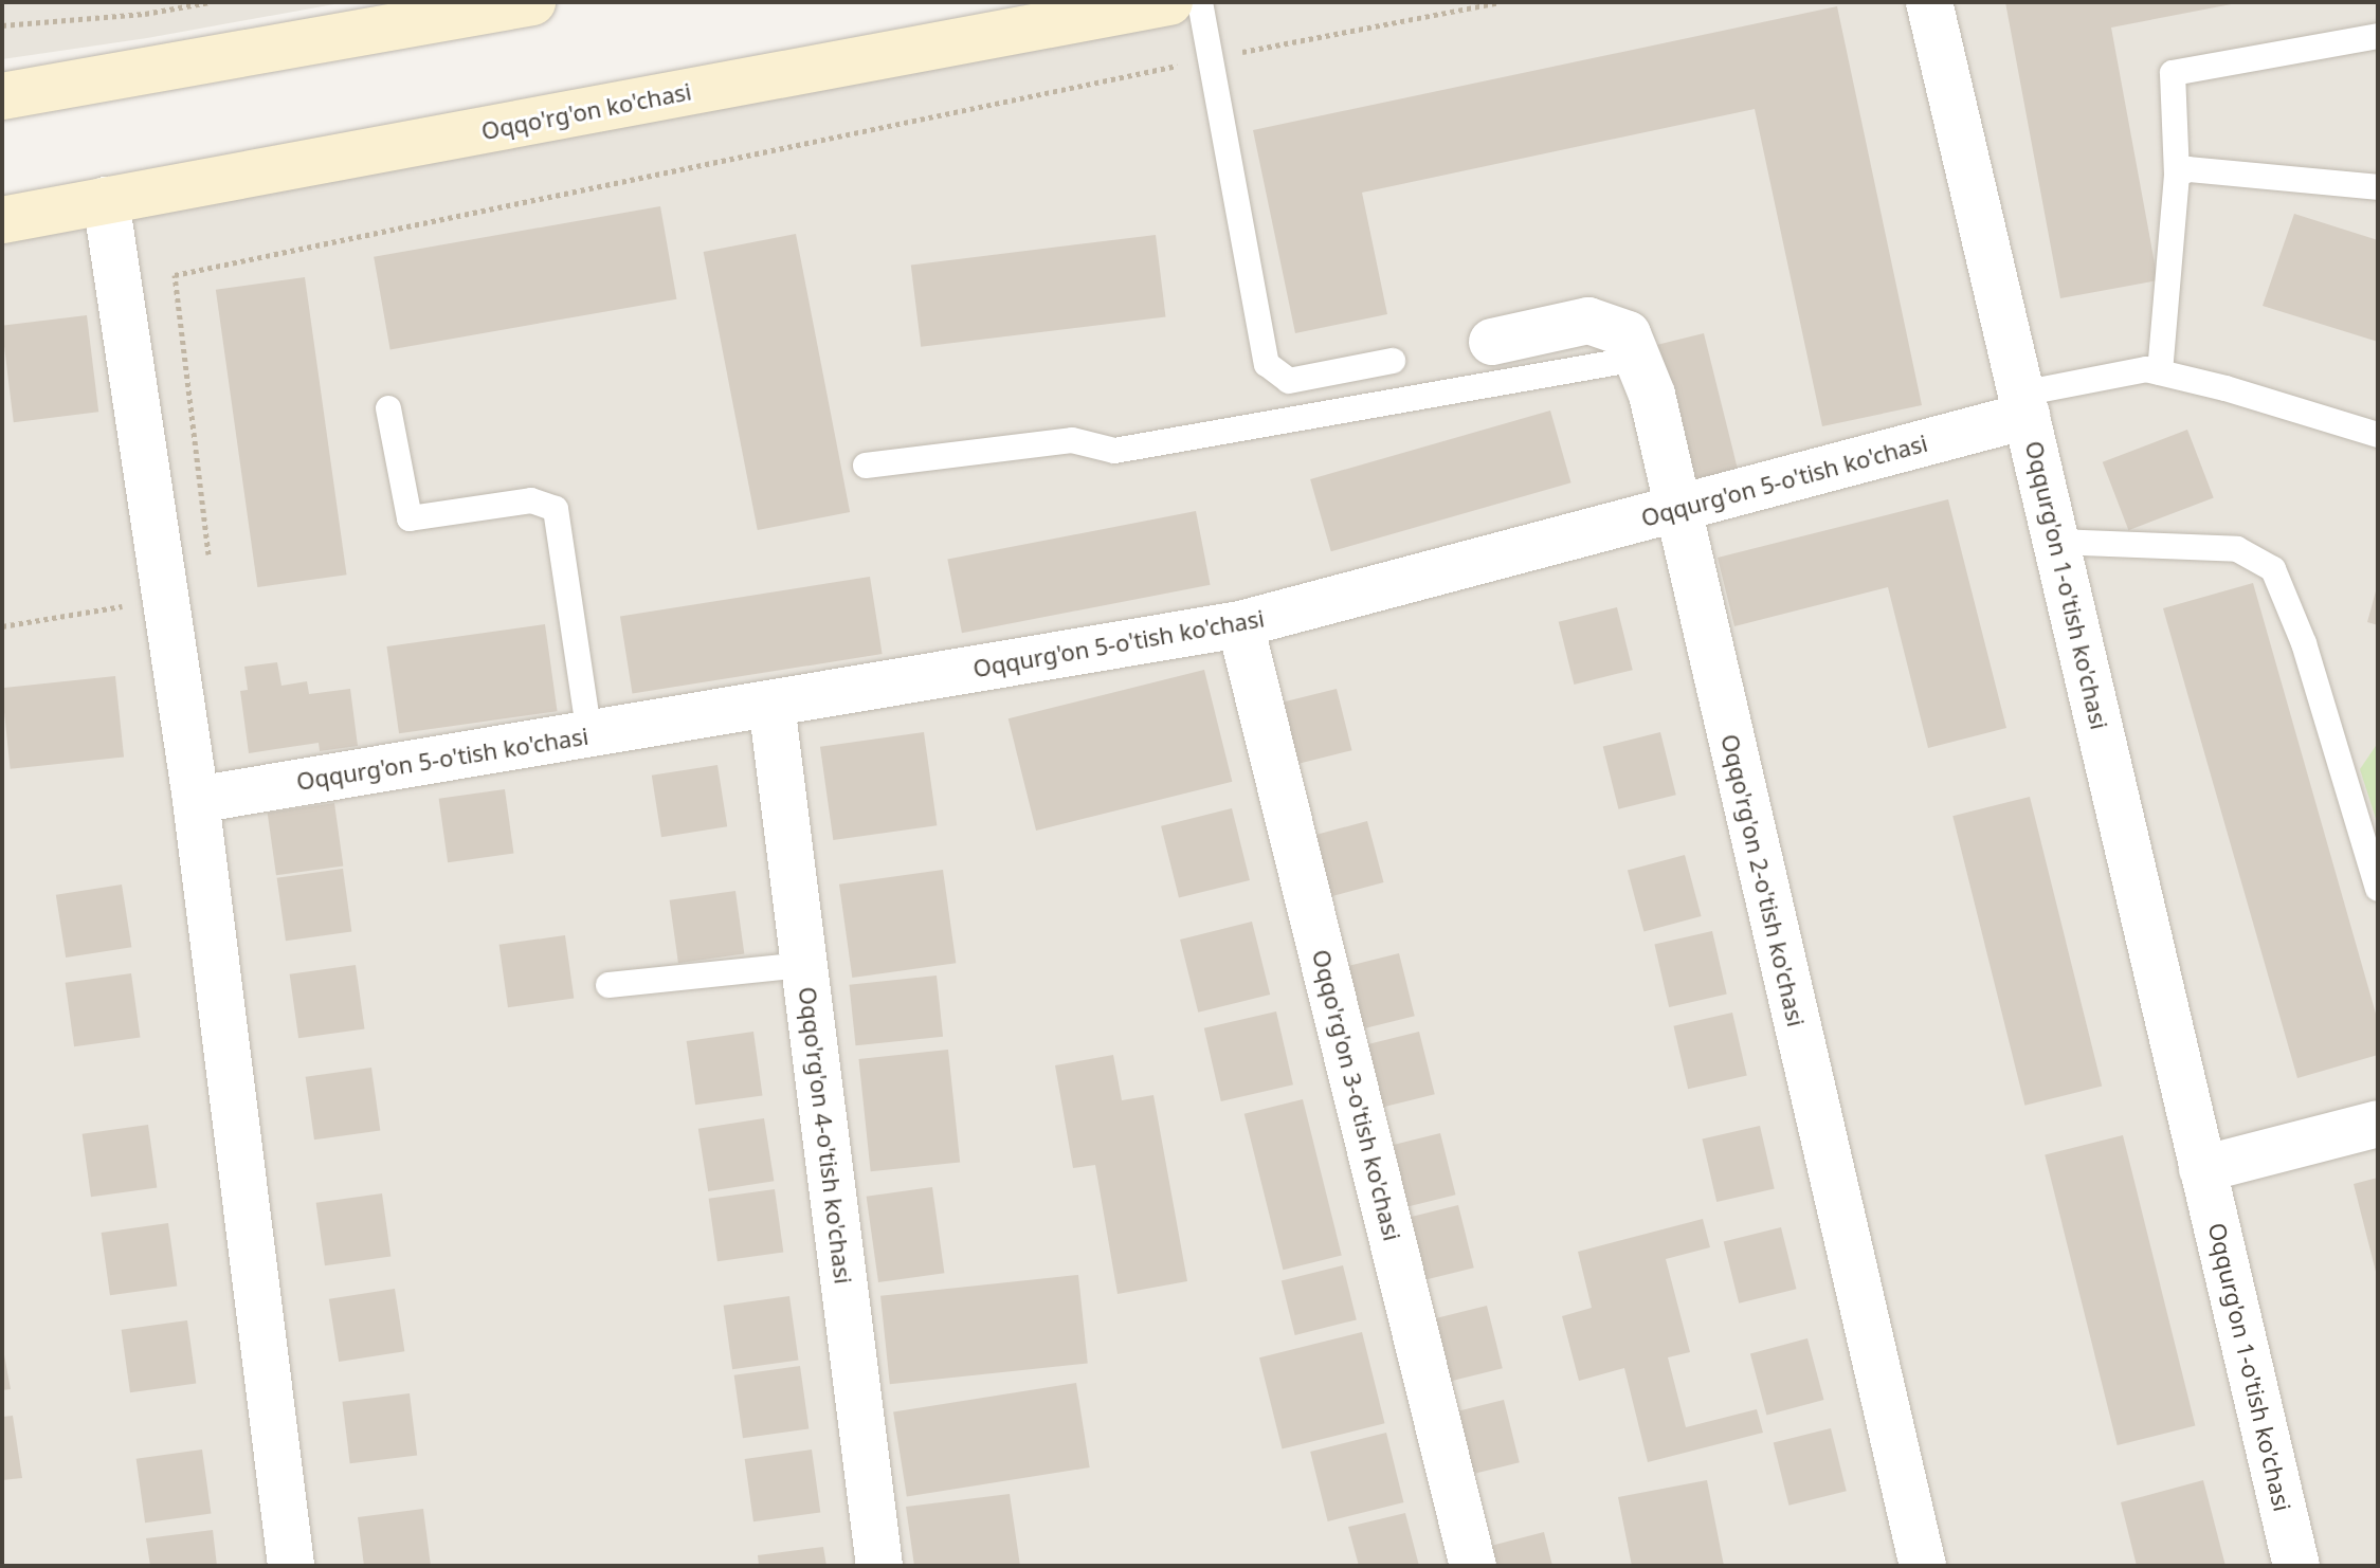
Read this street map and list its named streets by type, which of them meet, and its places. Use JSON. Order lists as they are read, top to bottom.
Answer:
{
  "streets": {
    "main road": ["Oqqo'rg'on ko'chasi"],
    "street": [
      "Oqqurg'on 5-o'tish ko'chasi",
      "Oqqurg'on 1-o'tish ko'chasi",
      "Oqqo'rg'on 2-o'tish ko'chasi",
      "Oqqo'rg'on 3-o'tish ko'chasi",
      "Oqqo'rg'on 4-o'tish ko'chasi"
    ]
  },
  "crossings": [
    ["Oqqurg'on 5-o'tish ko'chasi", "Oqqurg'on 1-o'tish ko'chasi"],
    ["Oqqurg'on 5-o'tish ko'chasi", "Oqqo'rg'on 2-o'tish ko'chasi"],
    ["Oqqurg'on 5-o'tish ko'chasi", "Oqqo'rg'on 3-o'tish ko'chasi"],
    ["Oqqurg'on 5-o'tish ko'chasi", "Oqqo'rg'on 4-o'tish ko'chasi"]
  ]
}
